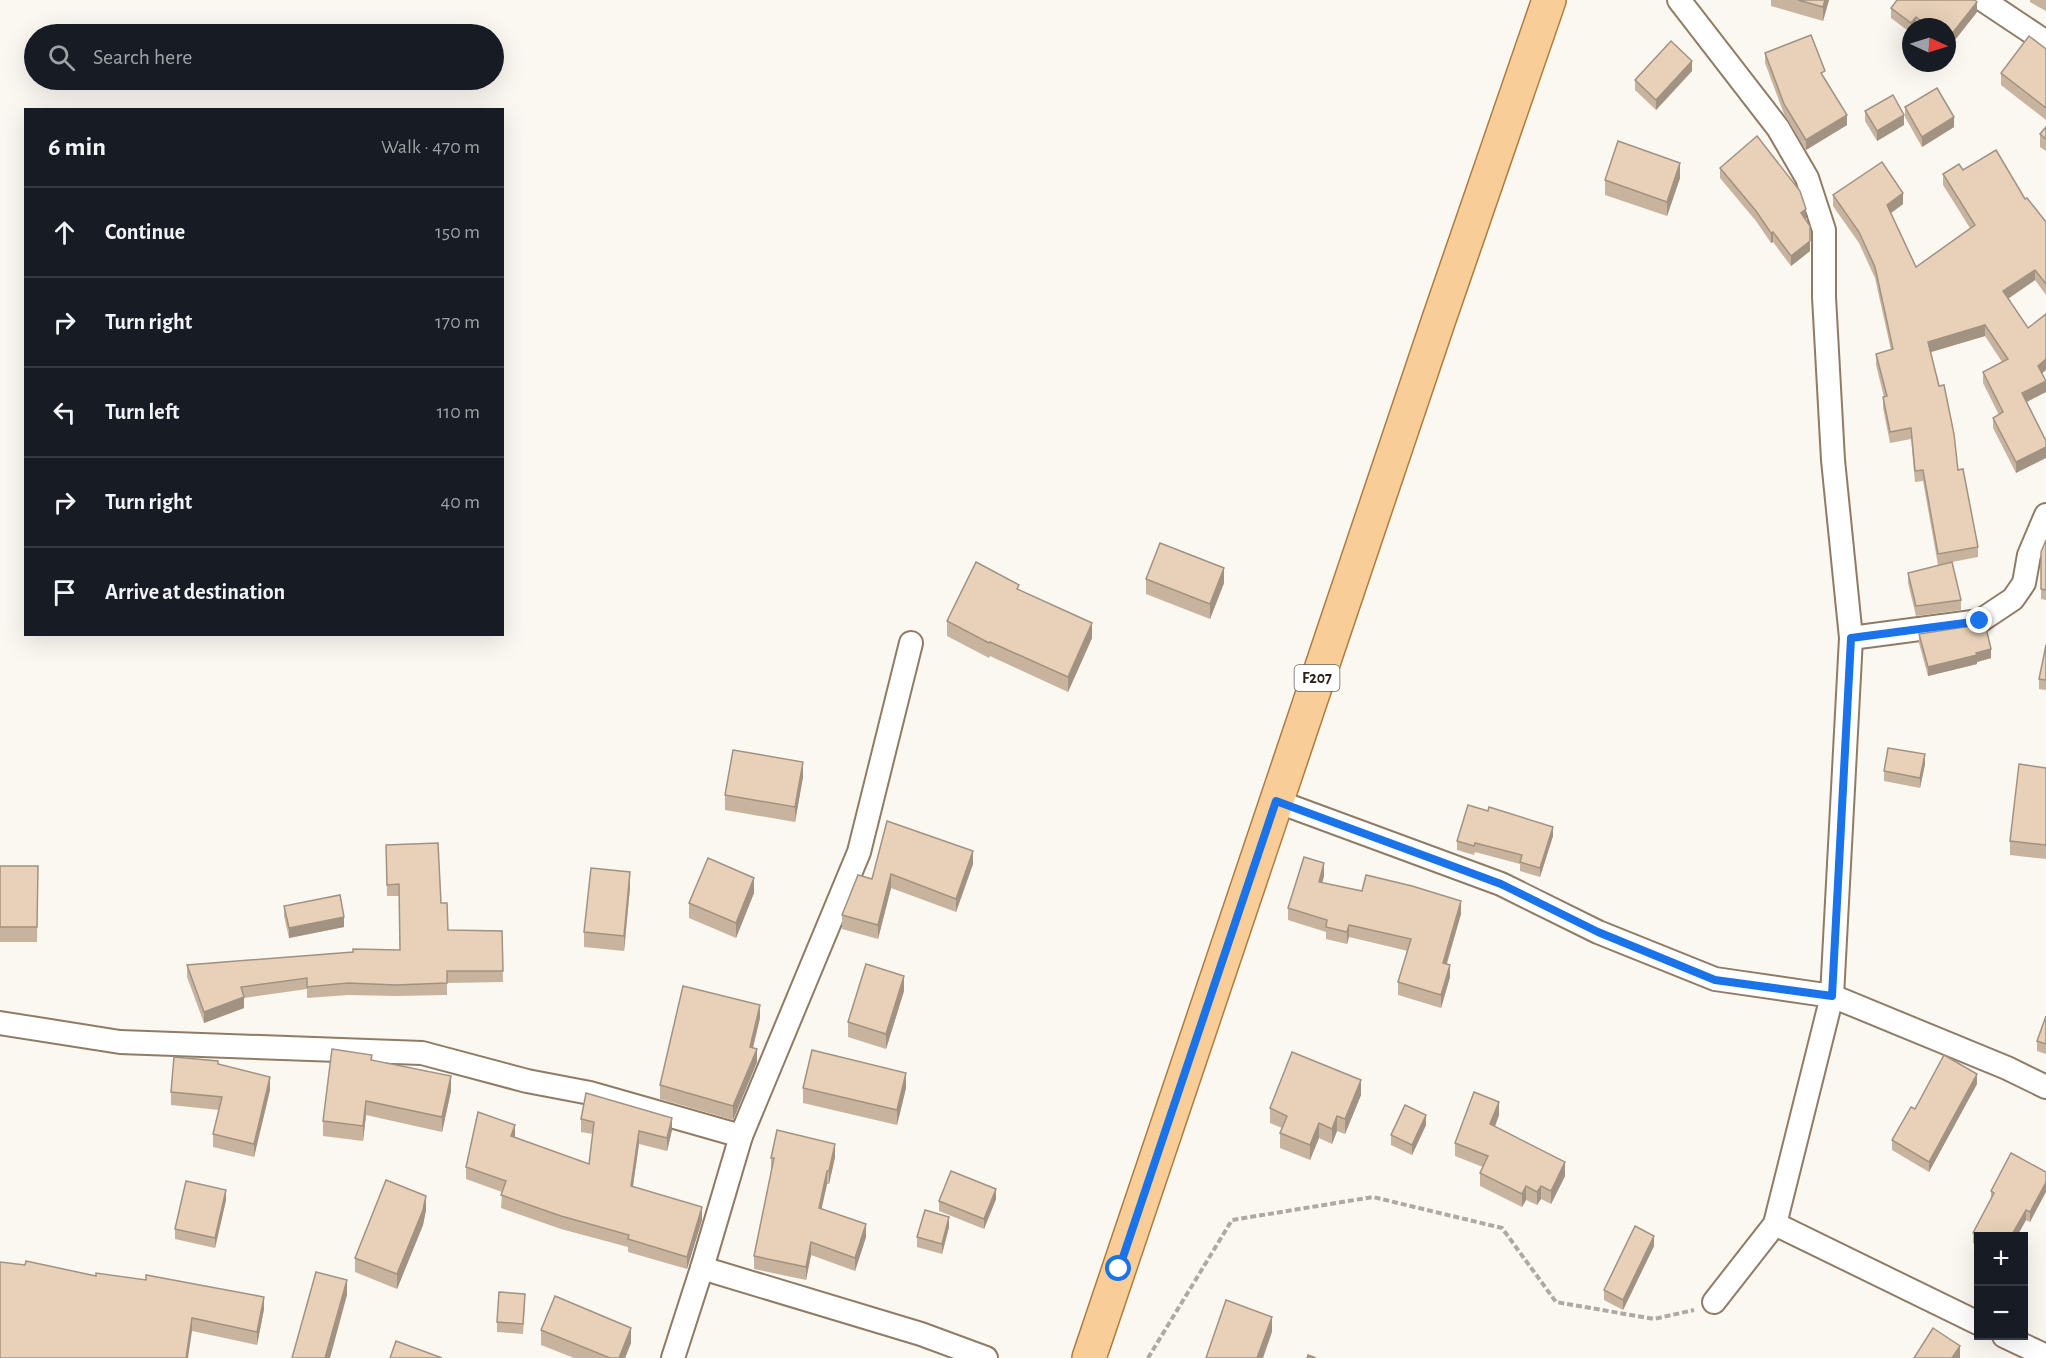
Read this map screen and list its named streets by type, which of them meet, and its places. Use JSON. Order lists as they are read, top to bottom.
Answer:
{
  "streets": {
    "main road": ["F207"]
  },
  "north": "right",
  "page": {
    "search": "Search here",
    "heading": ["6 min", "Walk · 470 m"],
    "list": [
      ["Continue", "150 m"],
      ["Turn right", "170 m"],
      ["Turn left", "110 m"],
      ["Turn right", "40 m"],
      "Arrive at destination"
    ],
    "map_buttons": ["+", "−"]
  }
}
